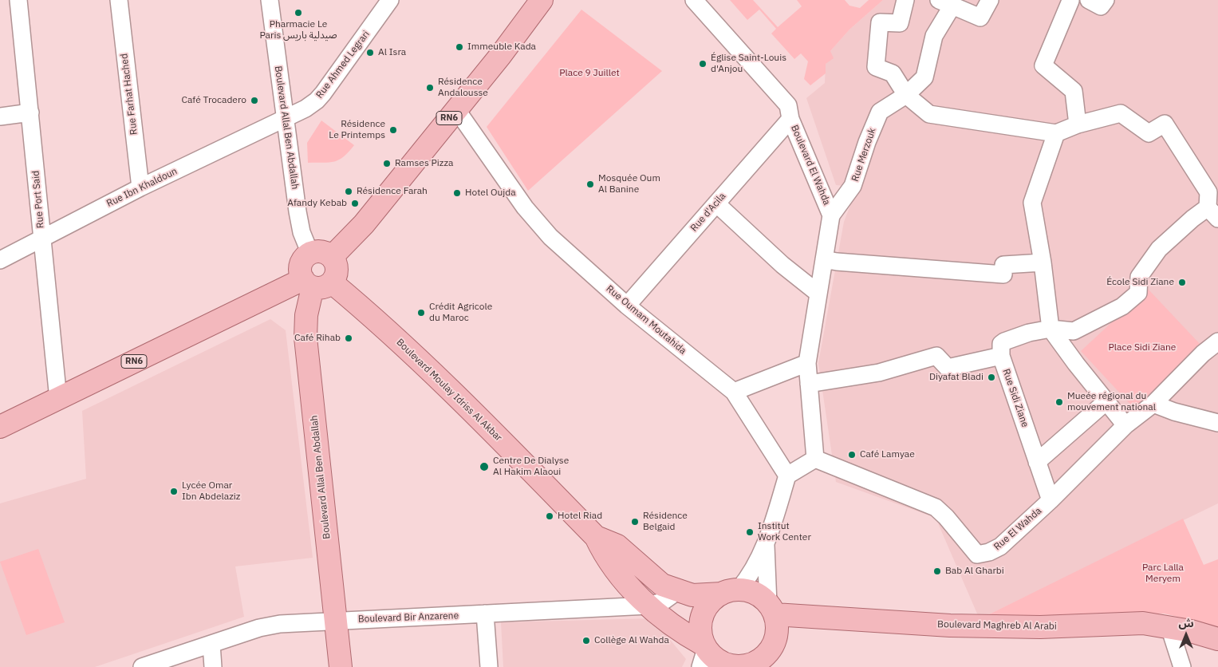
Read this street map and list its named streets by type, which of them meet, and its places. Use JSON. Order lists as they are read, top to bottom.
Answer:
{
  "streets": {
    "main road": [
      "RN6",
      "Boulevard Allal Ben Abdallah",
      "Boulevard Moulay Idriss Al Akbar",
      "Boulevard Maghreb Al Arabi"
    ],
    "street": [
      "Rue Ahmed Legrari",
      "Rue Farhat Hached",
      "Rue Merzouk",
      "Boulevard El Wahda",
      "Rue Ibn Khaldoun",
      "Rue Port Said",
      "Rue d'Acila",
      "Rue Oumam Moutahida",
      "Rue Sidi Ziane",
      "Rue El Wahda",
      "Boulevard Bir Anzarene"
    ]
  },
  "crossings": [
    ["Rue Ahmed Legrari", "Boulevard Allal Ben Abdallah"],
    ["Rue Ahmed Legrari", "Rue Ibn Khaldoun"],
    ["Rue Farhat Hached", "Rue Ibn Khaldoun"],
    ["RN6", "Boulevard Allal Ben Abdallah"],
    ["RN6", "Rue Port Said"],
    ["RN6", "Rue Oumam Moutahida"],
    ["RN6", "Boulevard Moulay Idriss Al Akbar"],
    ["Boulevard Allal Ben Abdallah", "Rue Ibn Khaldoun"],
    ["Boulevard Allal Ben Abdallah", "Boulevard Moulay Idriss Al Akbar"],
    ["Boulevard Allal Ben Abdallah", "Boulevard Bir Anzarene"],
    ["Rue Merzouk", "Boulevard El Wahda"],
    ["Boulevard El Wahda", "Rue d'Acila"],
    ["Boulevard El Wahda", "Rue El Wahda"],
    ["Rue Ibn Khaldoun", "Rue Port Said"],
    ["Rue d'Acila", "Rue Oumam Moutahida"],
    ["Boulevard Moulay Idriss Al Akbar", "Boulevard Bir Anzarene"],
    ["Boulevard Moulay Idriss Al Akbar", "Boulevard Maghreb Al Arabi"],
    ["Rue Sidi Ziane", "Rue El Wahda"]
  ],
  "parks": ["Place 9 Juillet", "Place Sidi Ziane", "Parc Lalla Meryem"],
  "places": [
    "Pharmacie Le Paris صيدلية باريس",
    "Immeuble Kada",
    "Al Isra",
    "Église Saint-Louis d'Anjou",
    "Résidence Andalousse",
    "Café Trocadero",
    "Résidence Le Printemps",
    "Ramses Pizza",
    "Mosquée Oum Al Banine",
    "Résidence Farah",
    "Hotel Oujda",
    "Afandy Kebab",
    "École Sidi Ziane",
    "Crédit Agricole du Maroc",
    "Café Rihab",
    "Diyafat Bladi",
    "Mueée régional du mouvement national",
    "Café Lamyae",
    "Centre De Dialyse Al Hakim Alaoui",
    "Lycée Omar Ibn Abdelaziz",
    "Hotel Riad",
    "Résidence Belgaid",
    "Institut Work Center",
    "Bab Al Gharbi",
    "Collège Al Wahda"
  ],
  "north": "top"
}
